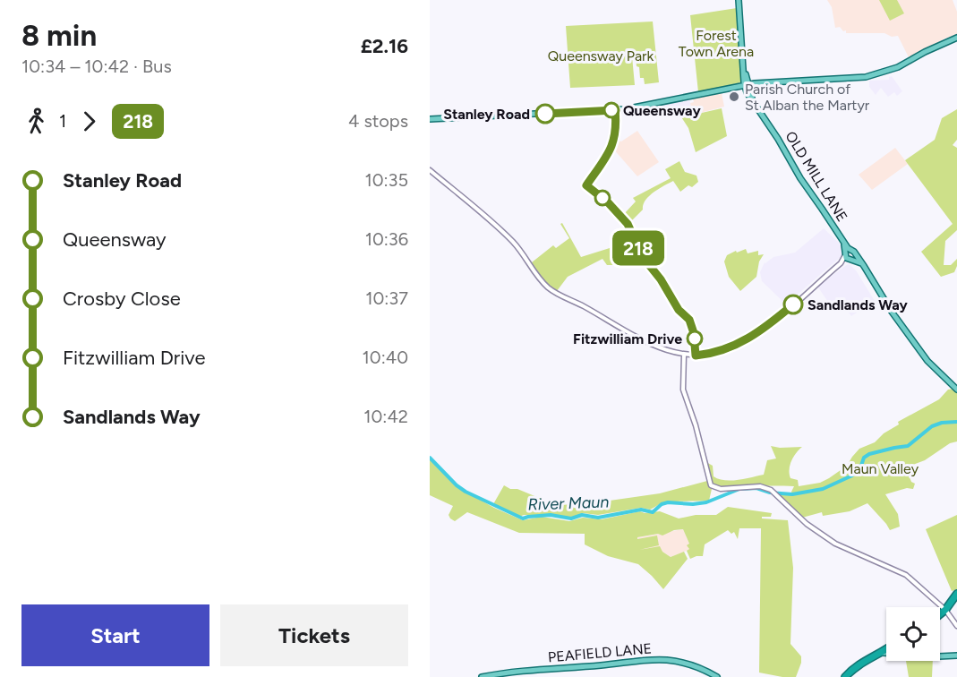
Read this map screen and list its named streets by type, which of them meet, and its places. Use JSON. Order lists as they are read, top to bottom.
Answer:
{
  "streets": {
    "main road": ["OLD MILL LANE", "PEAFIELD LANE"]
  },
  "water": ["River Maun"],
  "parks": ["Forest Town Arena", "Queensway Park", "Maun Valley"],
  "places": [
    "Parish Church of St Alban the Martyr",
    "Queensway",
    "Stanley Road",
    "Sandlands Way",
    "Fitzwilliam Drive"
  ],
  "lines": ["bus line 218"],
  "page": {
    "heading": ["8 min", "10:34 – 10:42 · Bus", "£2.16"],
    "on_map": "218",
    "legs": ["1", "218", "4 stops"],
    "list": [
      {
        "name": "Stanley Road",
        "value": "10:35"
      },
      {
        "name": "Queensway",
        "value": "10:36"
      },
      {
        "name": "Crosby Close",
        "value": "10:37"
      },
      {
        "name": "Fitzwilliam Drive",
        "value": "10:40"
      },
      {
        "name": "Sandlands Way",
        "value": "10:42"
      }
    ],
    "buttons": ["Start", "Tickets"]
  }
}
